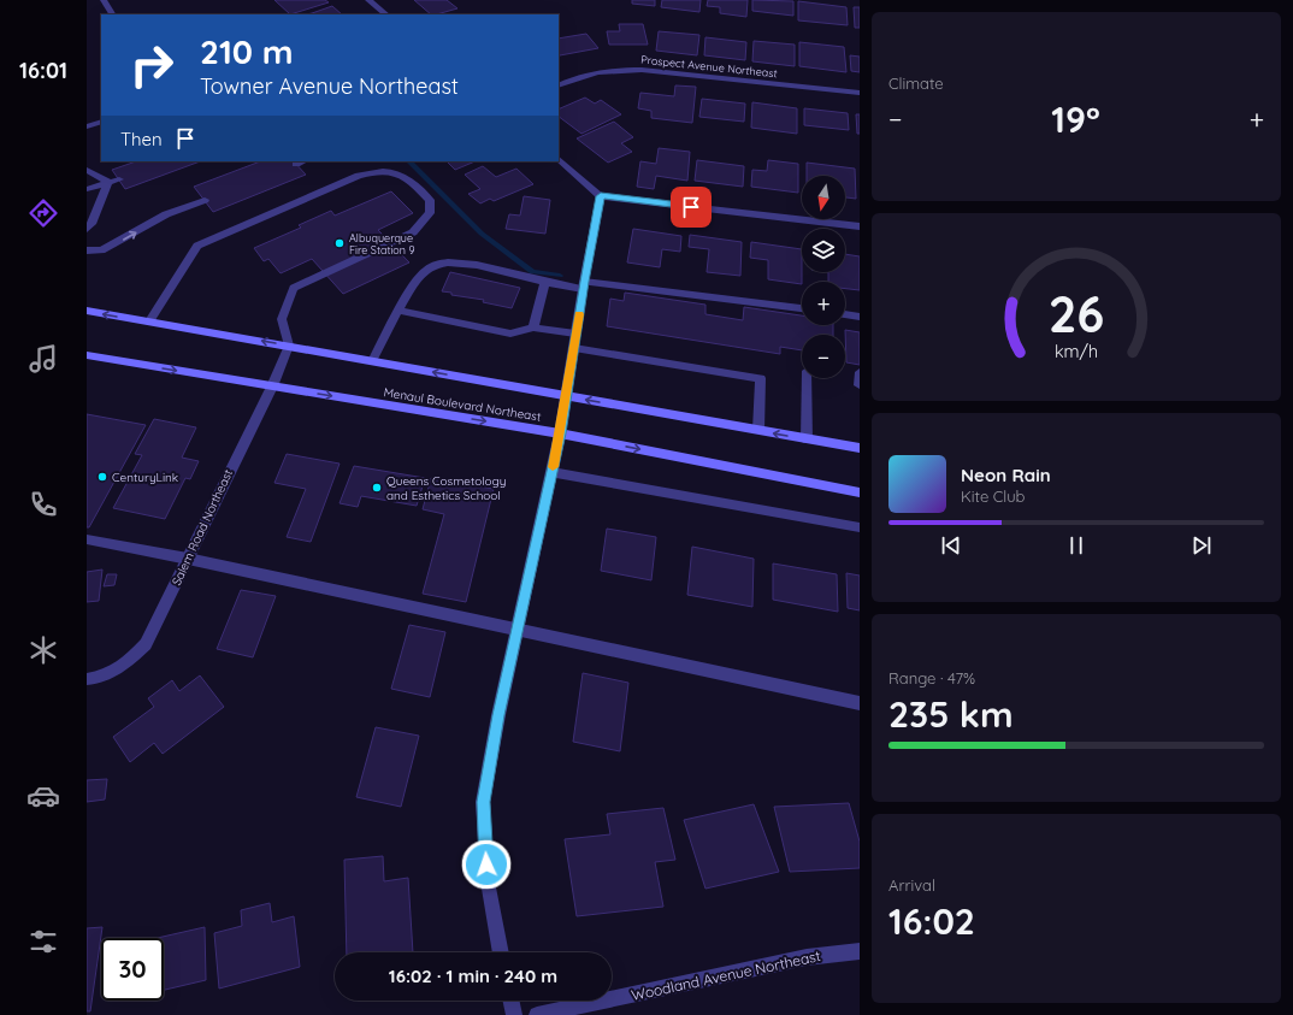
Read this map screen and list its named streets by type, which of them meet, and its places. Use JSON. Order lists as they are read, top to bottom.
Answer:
{
  "streets": {
    "main road": ["Menaul Boulevard Northeast"],
    "street": ["Prospect Avenue Northeast", "Salem Road Northeast", "Woodland Avenue Northeast"]
  },
  "crossings": [
    ["Menaul Boulevard Northeast", "Salem Road Northeast"]
  ],
  "places": ["Albuquerque Fire Station 9", "CenturyLink", "Queens Cosmetology and Esthetics School"],
  "north": "bottom",
  "page": {
    "tabs": "16:01",
    "tile": [
      "Climate",
      ["Range · 47%", "235 km"],
      ["Arrival", "16:02"]
    ],
    "turn": ["210 m", "Towner Avenue Northeast"],
    "heat": ["−", "19°", "+"],
    "then": "Then",
    "map_buttons": ["+", "−"],
    "song": ["Neon Rain", "Kite Club"],
    "limit": "30",
    "trip": "16:02 · 1 min · 240 m",
    "gauge": ["26", "km/h"]
  }
}
